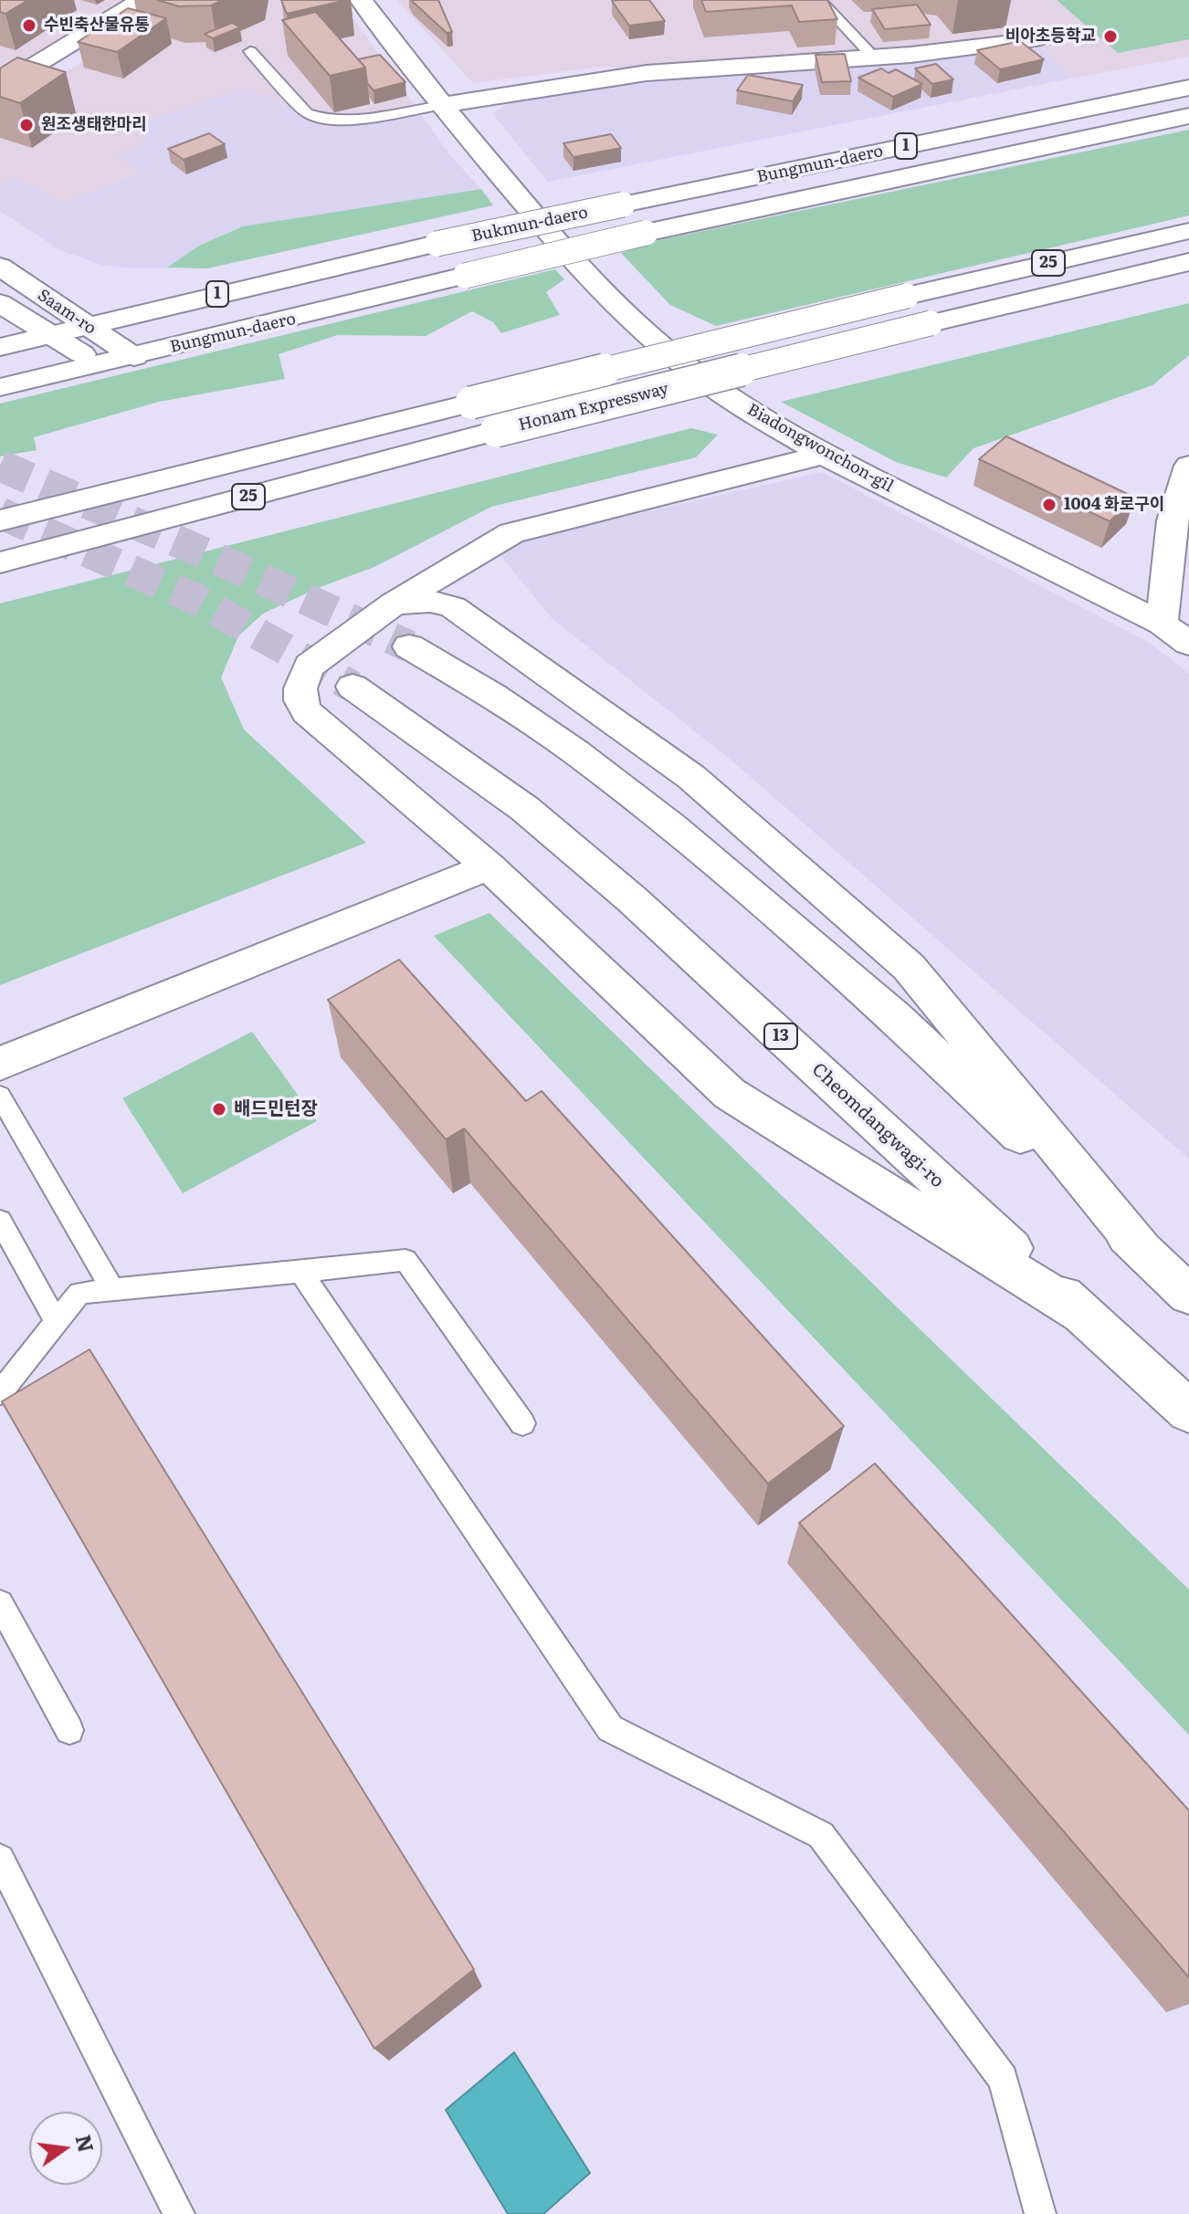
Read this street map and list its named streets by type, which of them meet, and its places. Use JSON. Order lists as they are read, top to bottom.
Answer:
{
  "streets": {
    "main road": [
      "1",
      "Bungmun-daero",
      "Bukmun-daero",
      "25",
      "Saam-ro",
      "Honam Expressway",
      "Biadongwonchon-gil",
      "13",
      "Cheomdangwagi-ro"
    ]
  },
  "crossings": [
    ["1", "Bukmun-daero"],
    ["1", "Saam-ro"],
    ["Bungmun-daero", "Bukmun-daero"],
    ["Bungmun-daero", "Saam-ro"],
    ["Bukmun-daero", "Saam-ro"]
  ],
  "places": [
    "수빈축산물유통",
    "비아초등학교",
    "원조생태한마리",
    "1004 화로구이",
    "배드민턴장"
  ],
  "north": "right"
}
